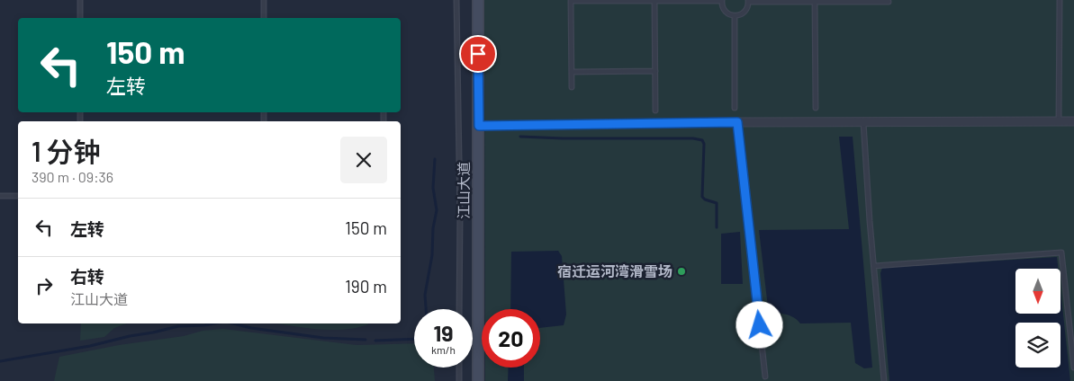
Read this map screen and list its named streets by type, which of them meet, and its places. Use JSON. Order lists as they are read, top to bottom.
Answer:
{
  "streets": {
    "main road": ["江山大道"]
  },
  "places": ["宿迁运河湾滑雪场"],
  "north": "bottom",
  "page": {
    "turn": ["150 m", "左转"],
    "heading": ["1 分钟", "390 m · 09:36"],
    "list": [
      {
        "name": "左转",
        "value": "150 m"
      },
      {
        "name": "右转",
        "note": "江山大道",
        "value": "190 m"
      }
    ],
    "speed": "19 km/h",
    "limit": "20"
  }
}
